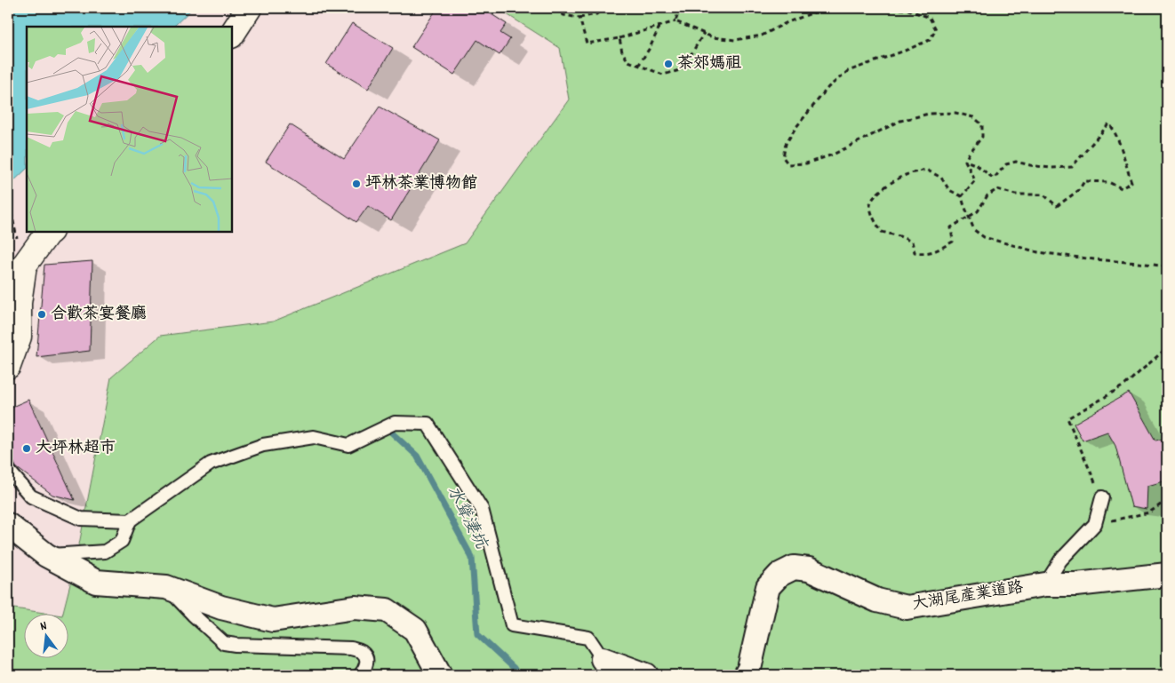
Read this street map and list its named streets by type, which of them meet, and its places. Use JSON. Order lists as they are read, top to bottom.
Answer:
{
  "streets": {
    "street": ["大湖尾產業道路"]
  },
  "water": ["水聳淒坑"],
  "places": [
    "茶郊媽祖",
    "坪林茶業博物館",
    "合歡茶宴餐廳",
    "大坪林超市"
  ],
  "north": "top"
}
